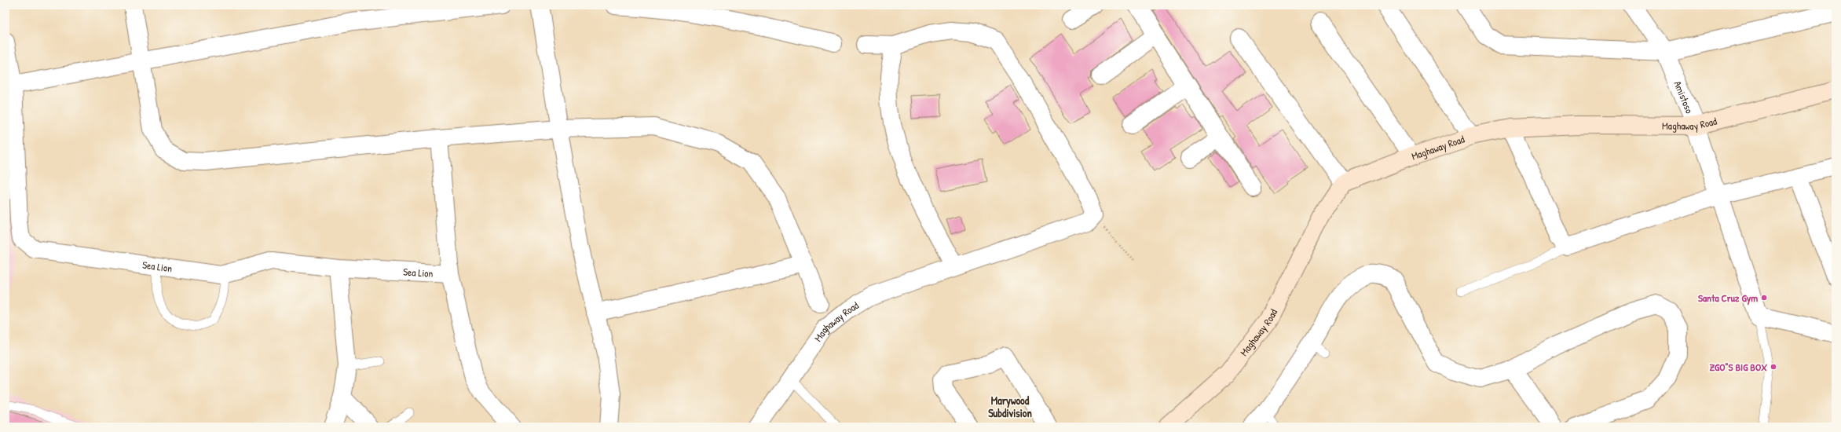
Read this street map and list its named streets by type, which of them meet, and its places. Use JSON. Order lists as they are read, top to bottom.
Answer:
{
  "streets": {
    "street": ["Amistoso", "Maghaway Road", "Sea Lion"]
  },
  "crossings": [
    ["Amistoso", "Maghaway Road"]
  ],
  "districts": ["Marywood Subdivision"],
  "places": ["Santa Cruz Gym", "ZGO\"S BIG BOX"]
}
